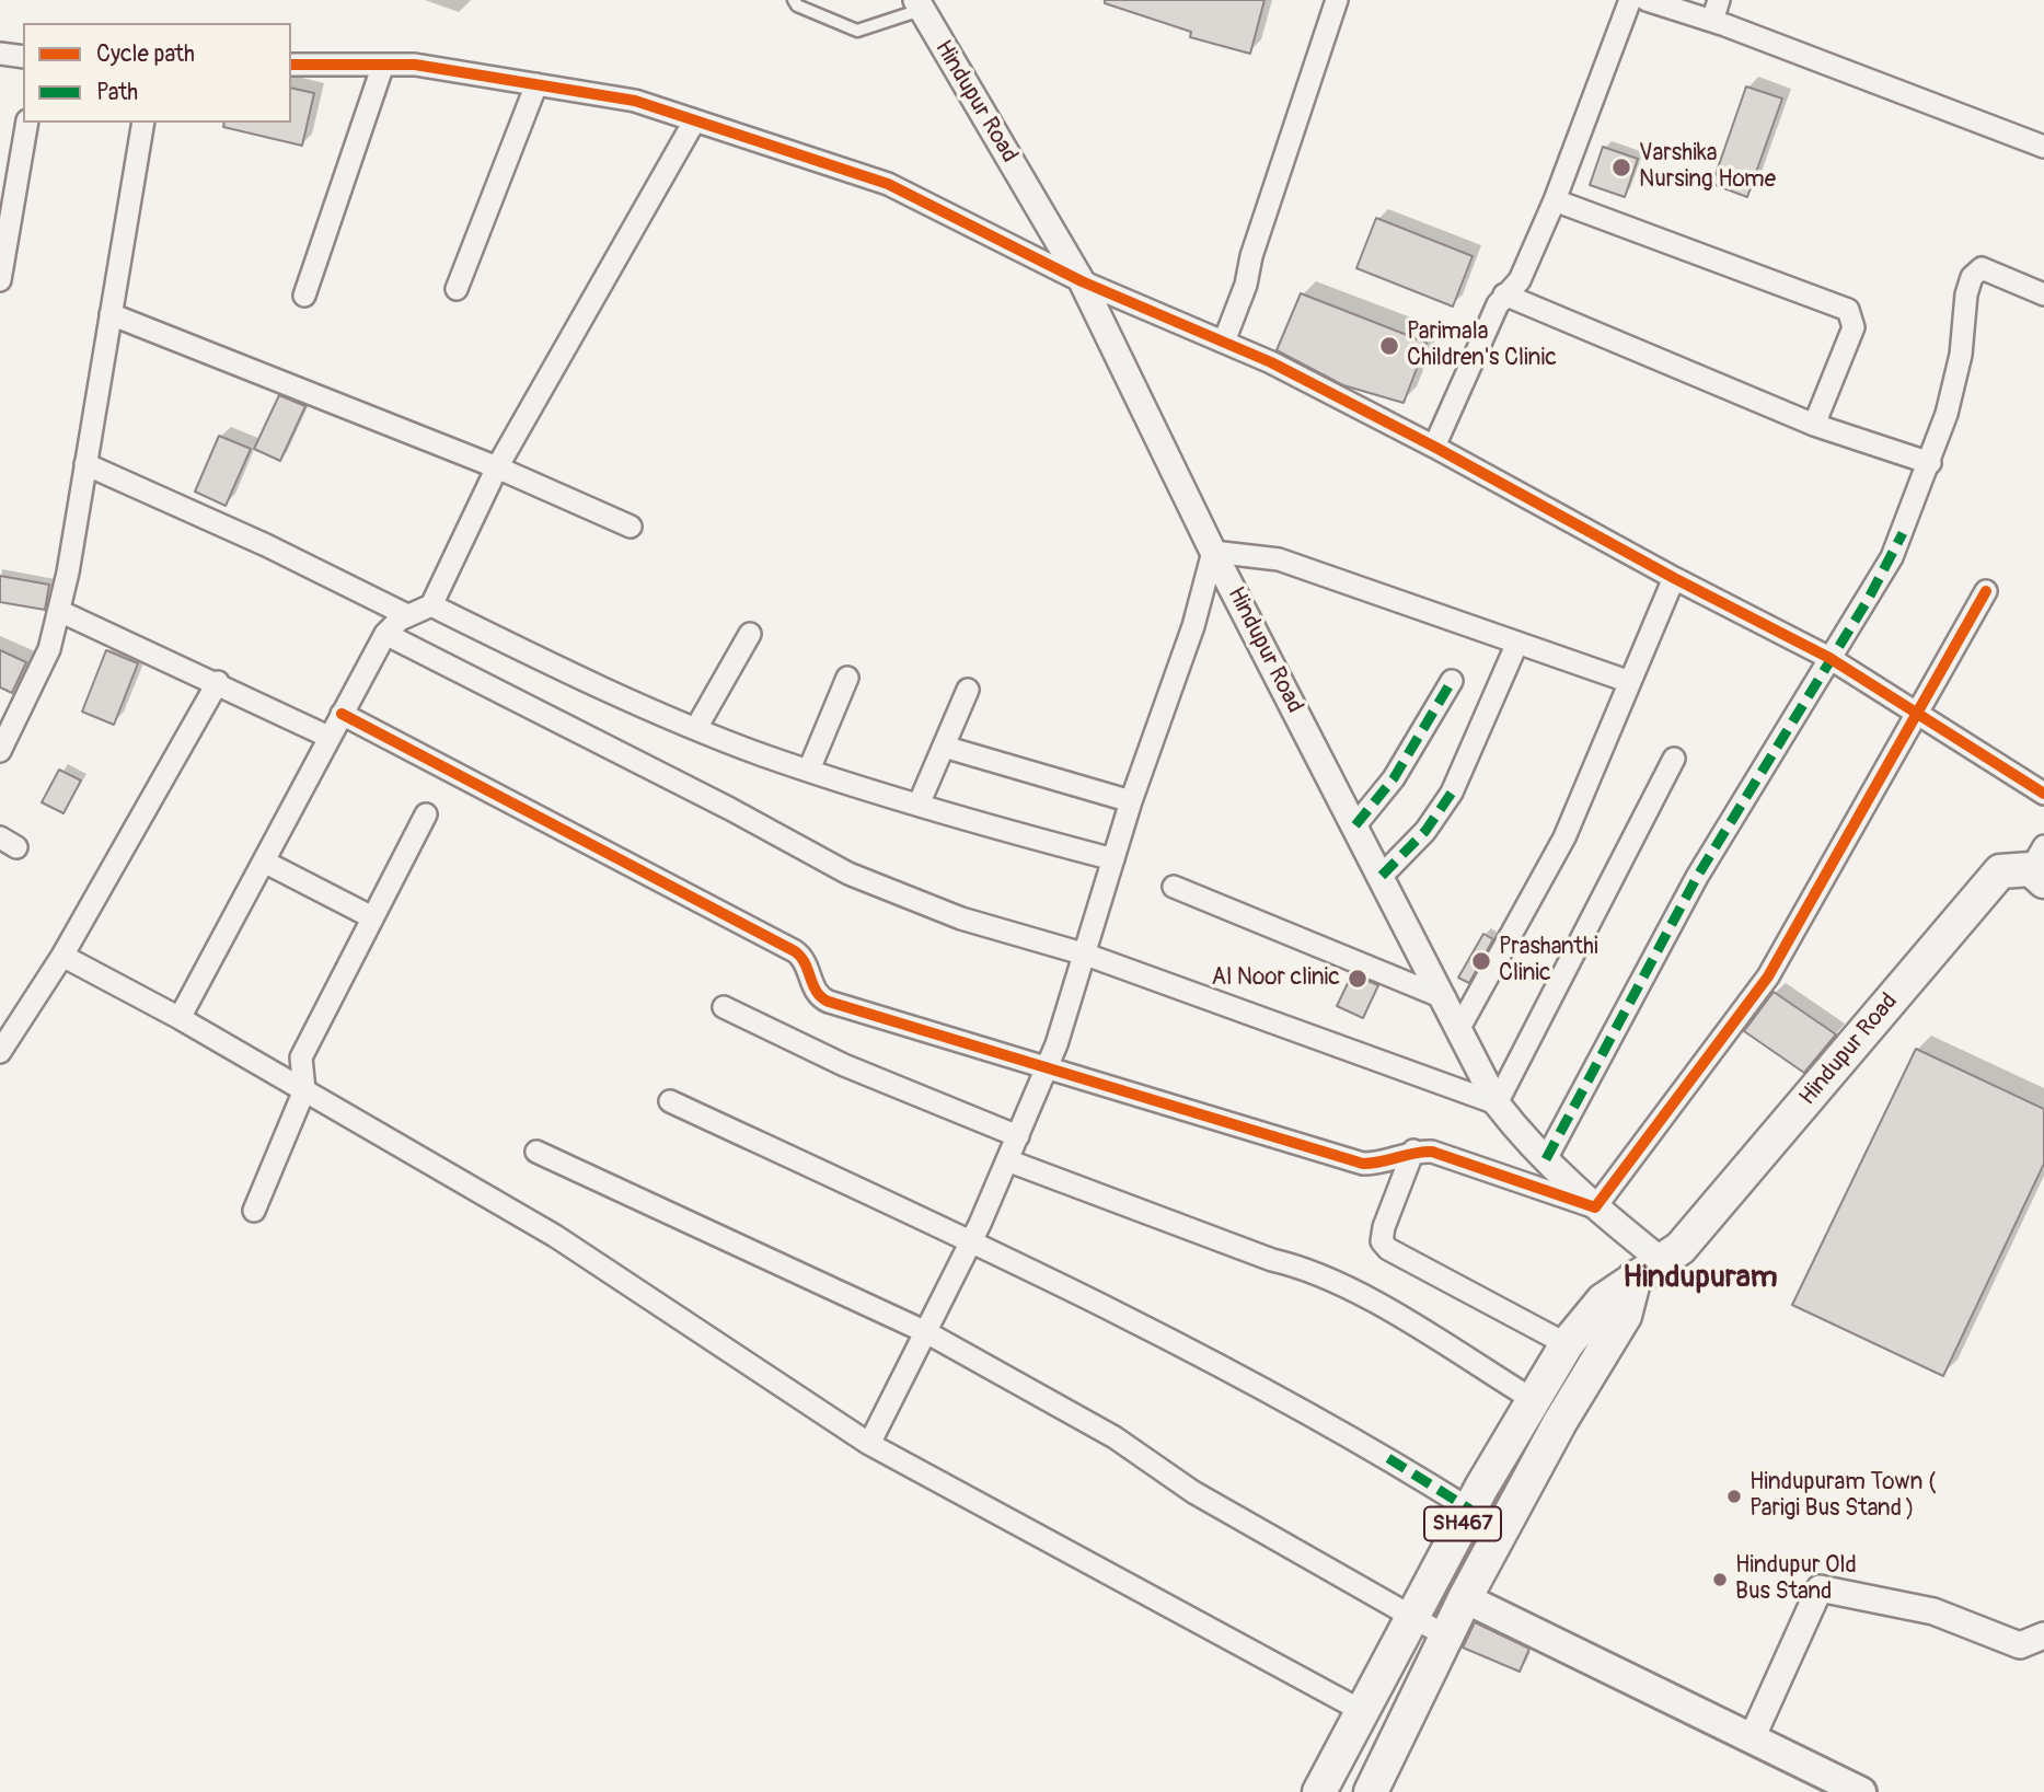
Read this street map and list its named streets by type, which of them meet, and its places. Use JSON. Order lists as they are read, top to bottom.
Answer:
{
  "streets": {
    "main road": ["Hindupur Road", "SH467"]
  },
  "crossings": [
    ["Hindupur Road", "SH467"]
  ],
  "districts": ["Hindupuram"],
  "places": [
    "Varshika Nursing Home",
    "Parimala Children's Clinic",
    "Prashanthi Clinic",
    "Al Noor clinic",
    "Hindupuram Town ( Parigi Bus Stand )",
    "Hindupur Old Bus Stand"
  ],
  "legend": ["Cycle path", "Path"]
}
